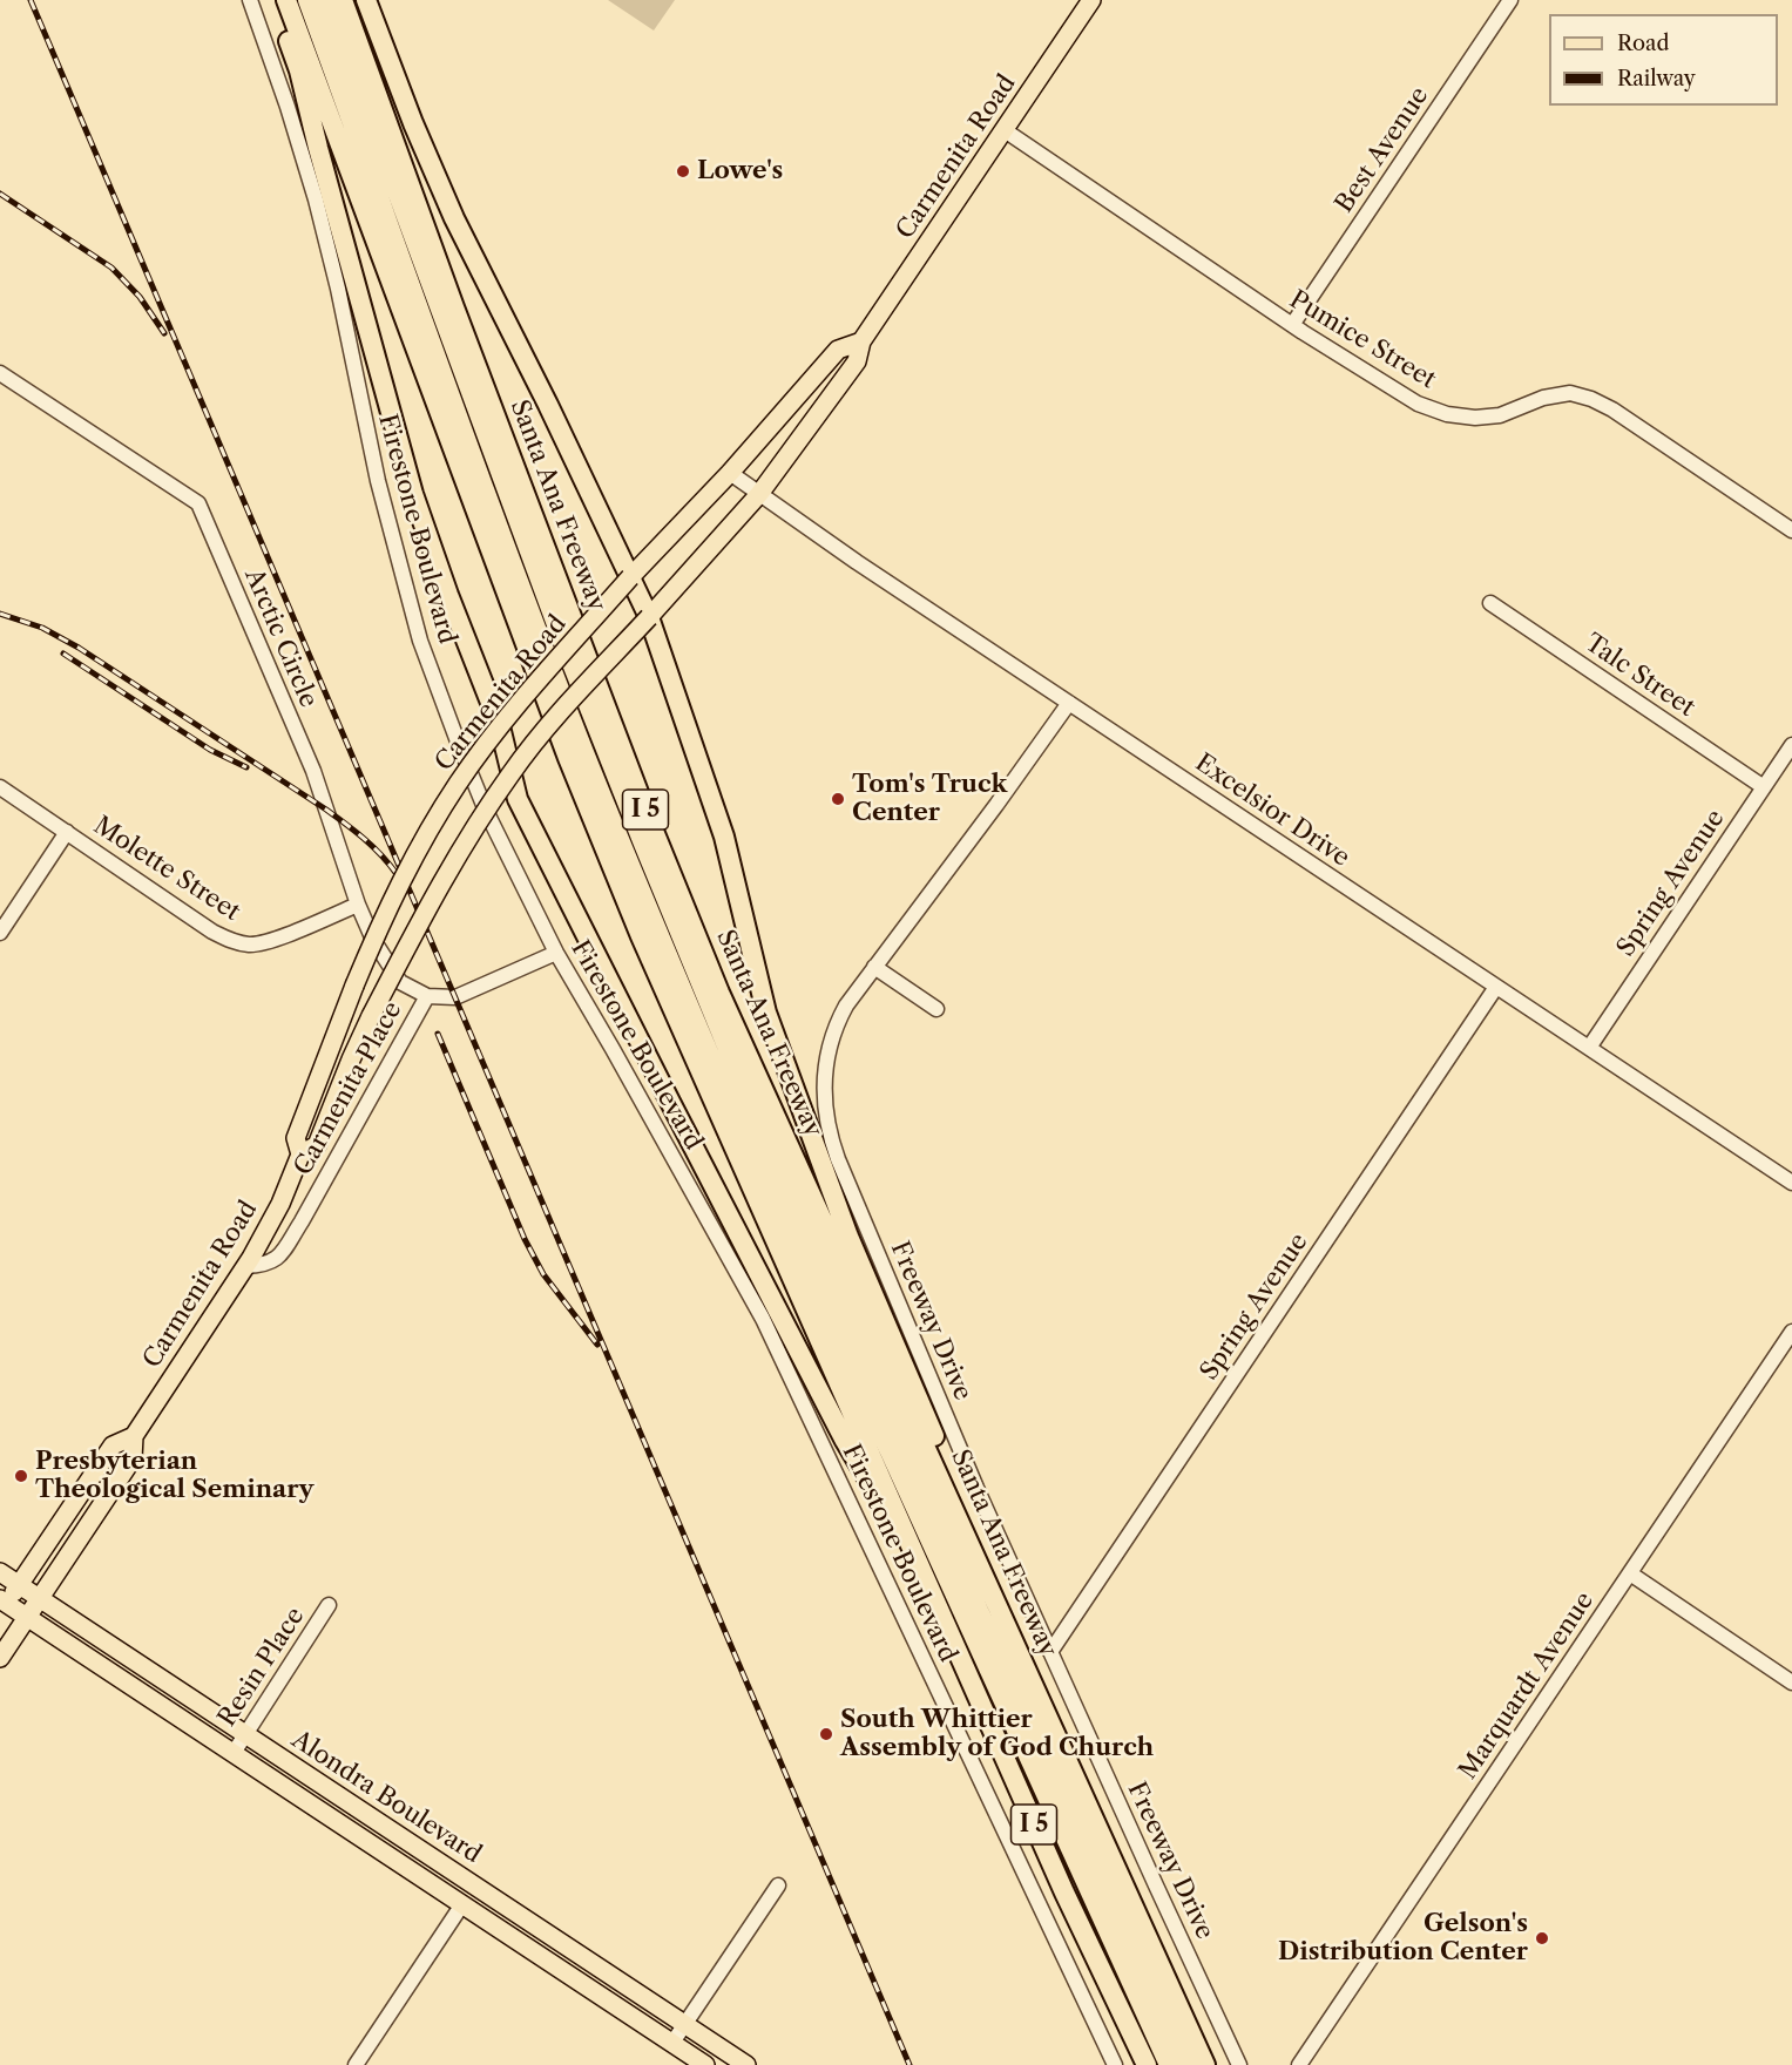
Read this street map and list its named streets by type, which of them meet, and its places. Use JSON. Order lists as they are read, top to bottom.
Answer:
{
  "streets": {
    "highway": ["Santa Ana Freeway", "I 5"],
    "main road": ["Carmenita Road", "Alondra Boulevard"],
    "street": [
      "Best Avenue",
      "Pumice Street",
      "Firestone Boulevard",
      "Arctic Circle",
      "Talc Street",
      "Excelsior Drive",
      "Molette Street",
      "Spring Avenue",
      "Carmenita Place",
      "Freeway Drive",
      "Resin Place",
      "Marquardt Avenue"
    ]
  },
  "crossings": [
    ["Best Avenue", "Pumice Street"],
    ["Carmenita Road", "Pumice Street"],
    ["Carmenita Road", "Excelsior Drive"],
    ["Carmenita Road", "Carmenita Place"],
    ["Carmenita Road", "Alondra Boulevard"],
    ["Firestone Boulevard", "Carmenita Place"],
    ["Arctic Circle", "Molette Street"],
    ["Arctic Circle", "Carmenita Place"],
    ["Talc Street", "Spring Avenue"],
    ["Excelsior Drive", "Spring Avenue"],
    ["Excelsior Drive", "Freeway Drive"],
    ["Spring Avenue", "Freeway Drive"],
    ["Resin Place", "Alondra Boulevard"]
  ],
  "places": [
    "Lowe's",
    "Tom's Truck Center",
    "Presbyterian Theological Seminary",
    "South Whittier Assembly of God Church",
    "Gelson's Distribution Center"
  ],
  "legend": ["Road", "Railway"]
}
